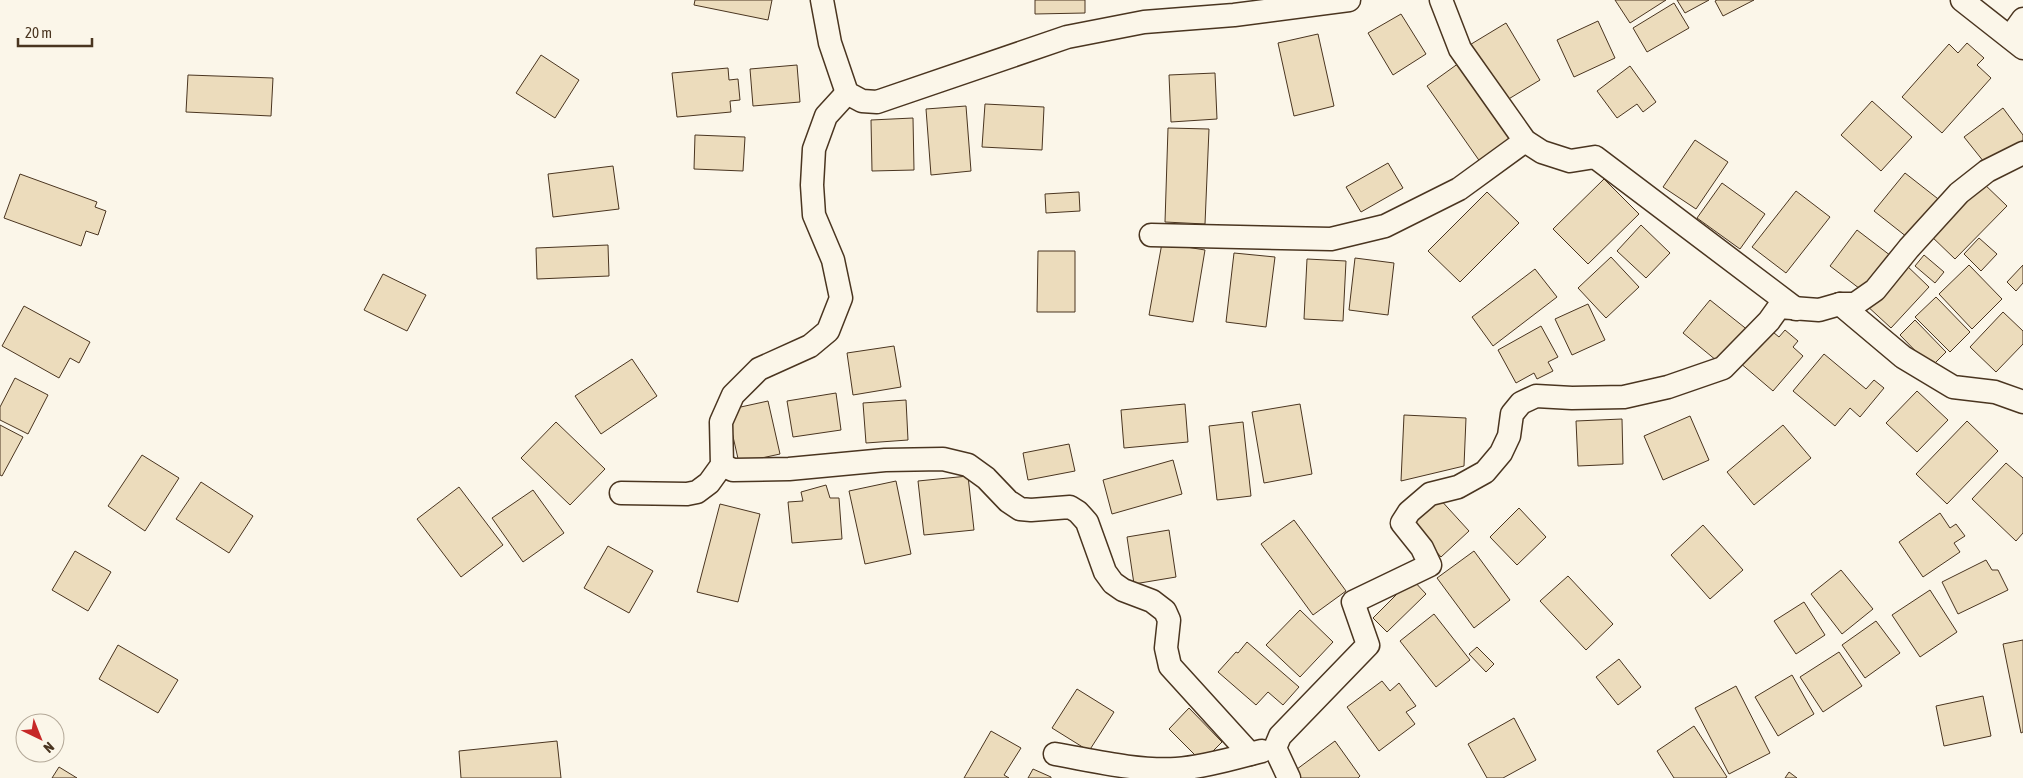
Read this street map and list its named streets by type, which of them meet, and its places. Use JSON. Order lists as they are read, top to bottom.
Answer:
{
  "scale_bar": "20 m",
  "north": "bottom right"
}
